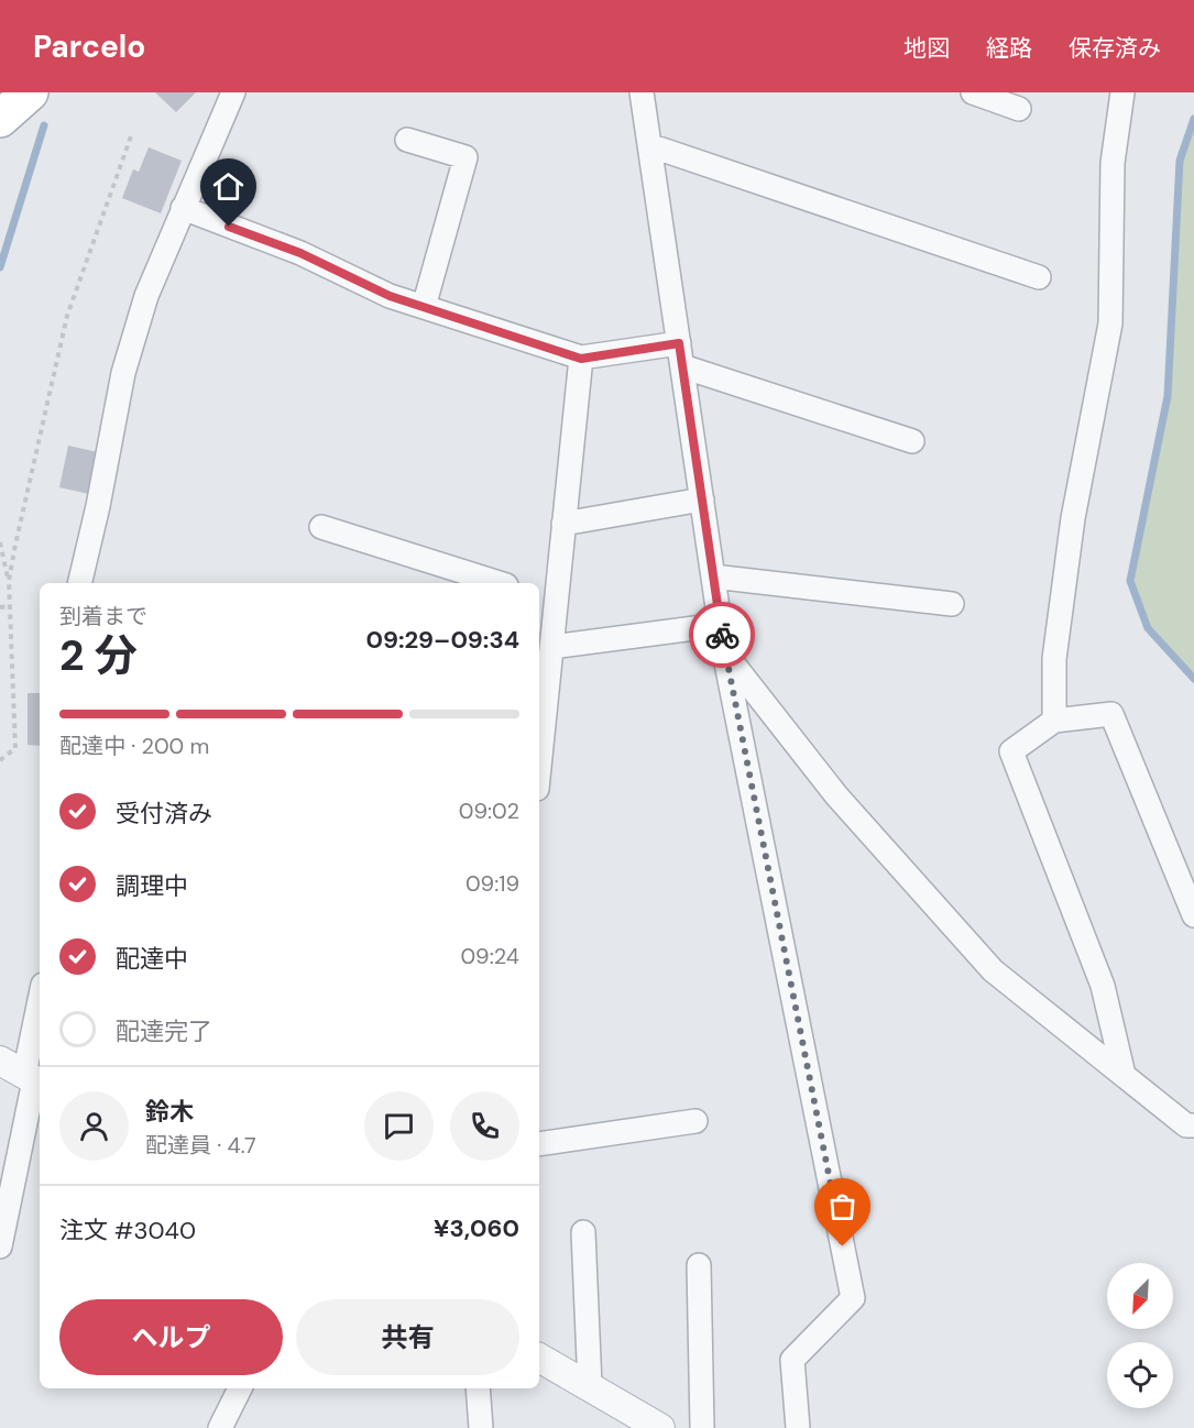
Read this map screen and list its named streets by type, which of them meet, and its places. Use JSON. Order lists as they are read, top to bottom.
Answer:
{
  "north": "bottom left",
  "page": {
    "header": "Parcelo",
    "nav": ["地図", "経路", "保存済み"],
    "heading": ["2 分", "到着まで", "09:29–09:34"],
    "panel": [
      "鈴木",
      "配達員 · 4.7",
      "注文 #3040",
      "¥3,060"
    ],
    "bar": "配達中 · 200 m",
    "list": [
      ["受付済み", "09:02"],
      ["調理中", "09:19"],
      ["配達中", "09:24"],
      "配達完了"
    ],
    "buttons": ["ヘルプ", "共有"]
  }
}
